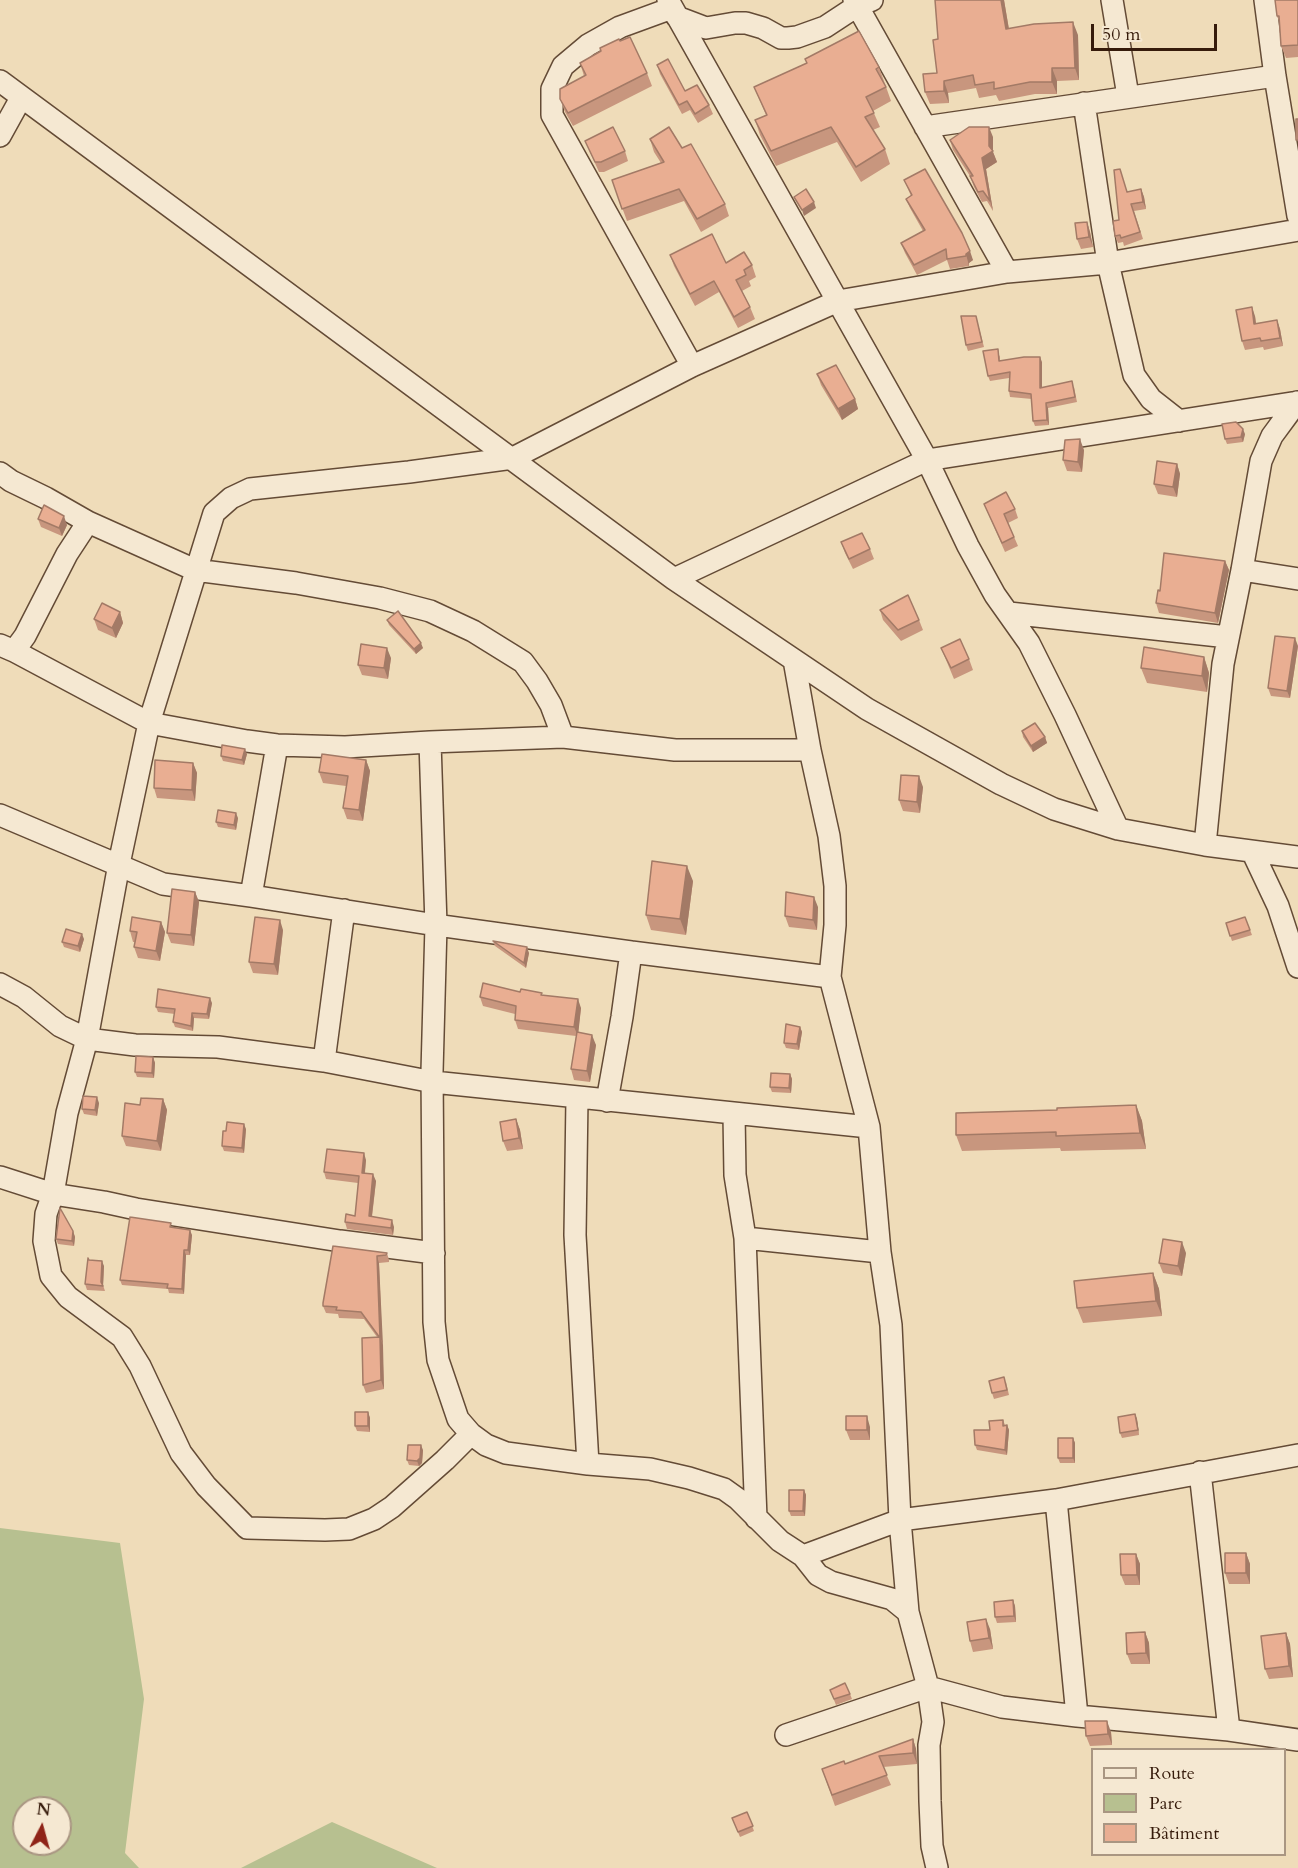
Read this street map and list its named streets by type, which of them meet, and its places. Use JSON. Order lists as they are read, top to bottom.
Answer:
{
  "legend": ["Route", "Parc", "Bâtiment"],
  "scale_bar": "50 m",
  "north": "top"
}
